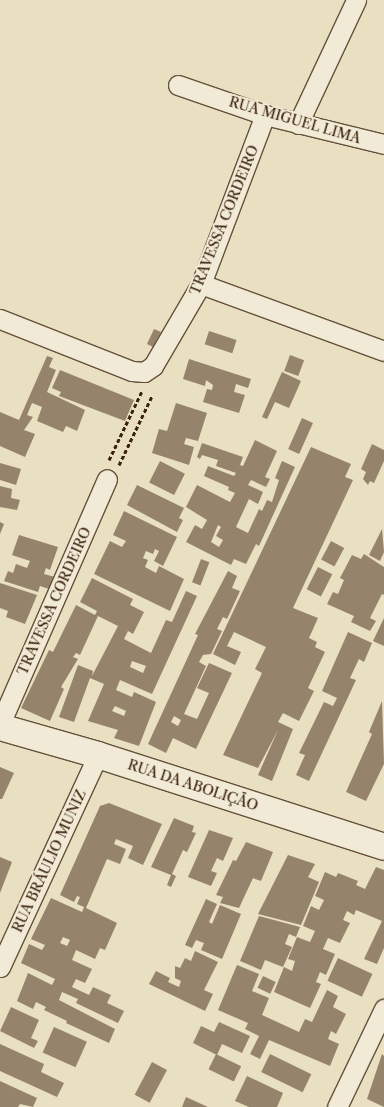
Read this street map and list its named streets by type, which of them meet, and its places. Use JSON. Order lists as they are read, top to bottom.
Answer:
{
  "streets": {
    "street": [
      "RUA MIGUEL LIMA",
      "TRAVESSA CORDEIRO",
      "RUA DA ABOLIÇÃO",
      "RUA BRÁULIO MUNIZ"
    ]
  },
  "crossings": [
    ["RUA MIGUEL LIMA", "TRAVESSA CORDEIRO"],
    ["TRAVESSA CORDEIRO", "RUA DA ABOLIÇÃO"],
    ["RUA DA ABOLIÇÃO", "RUA BRÁULIO MUNIZ"]
  ]
}
